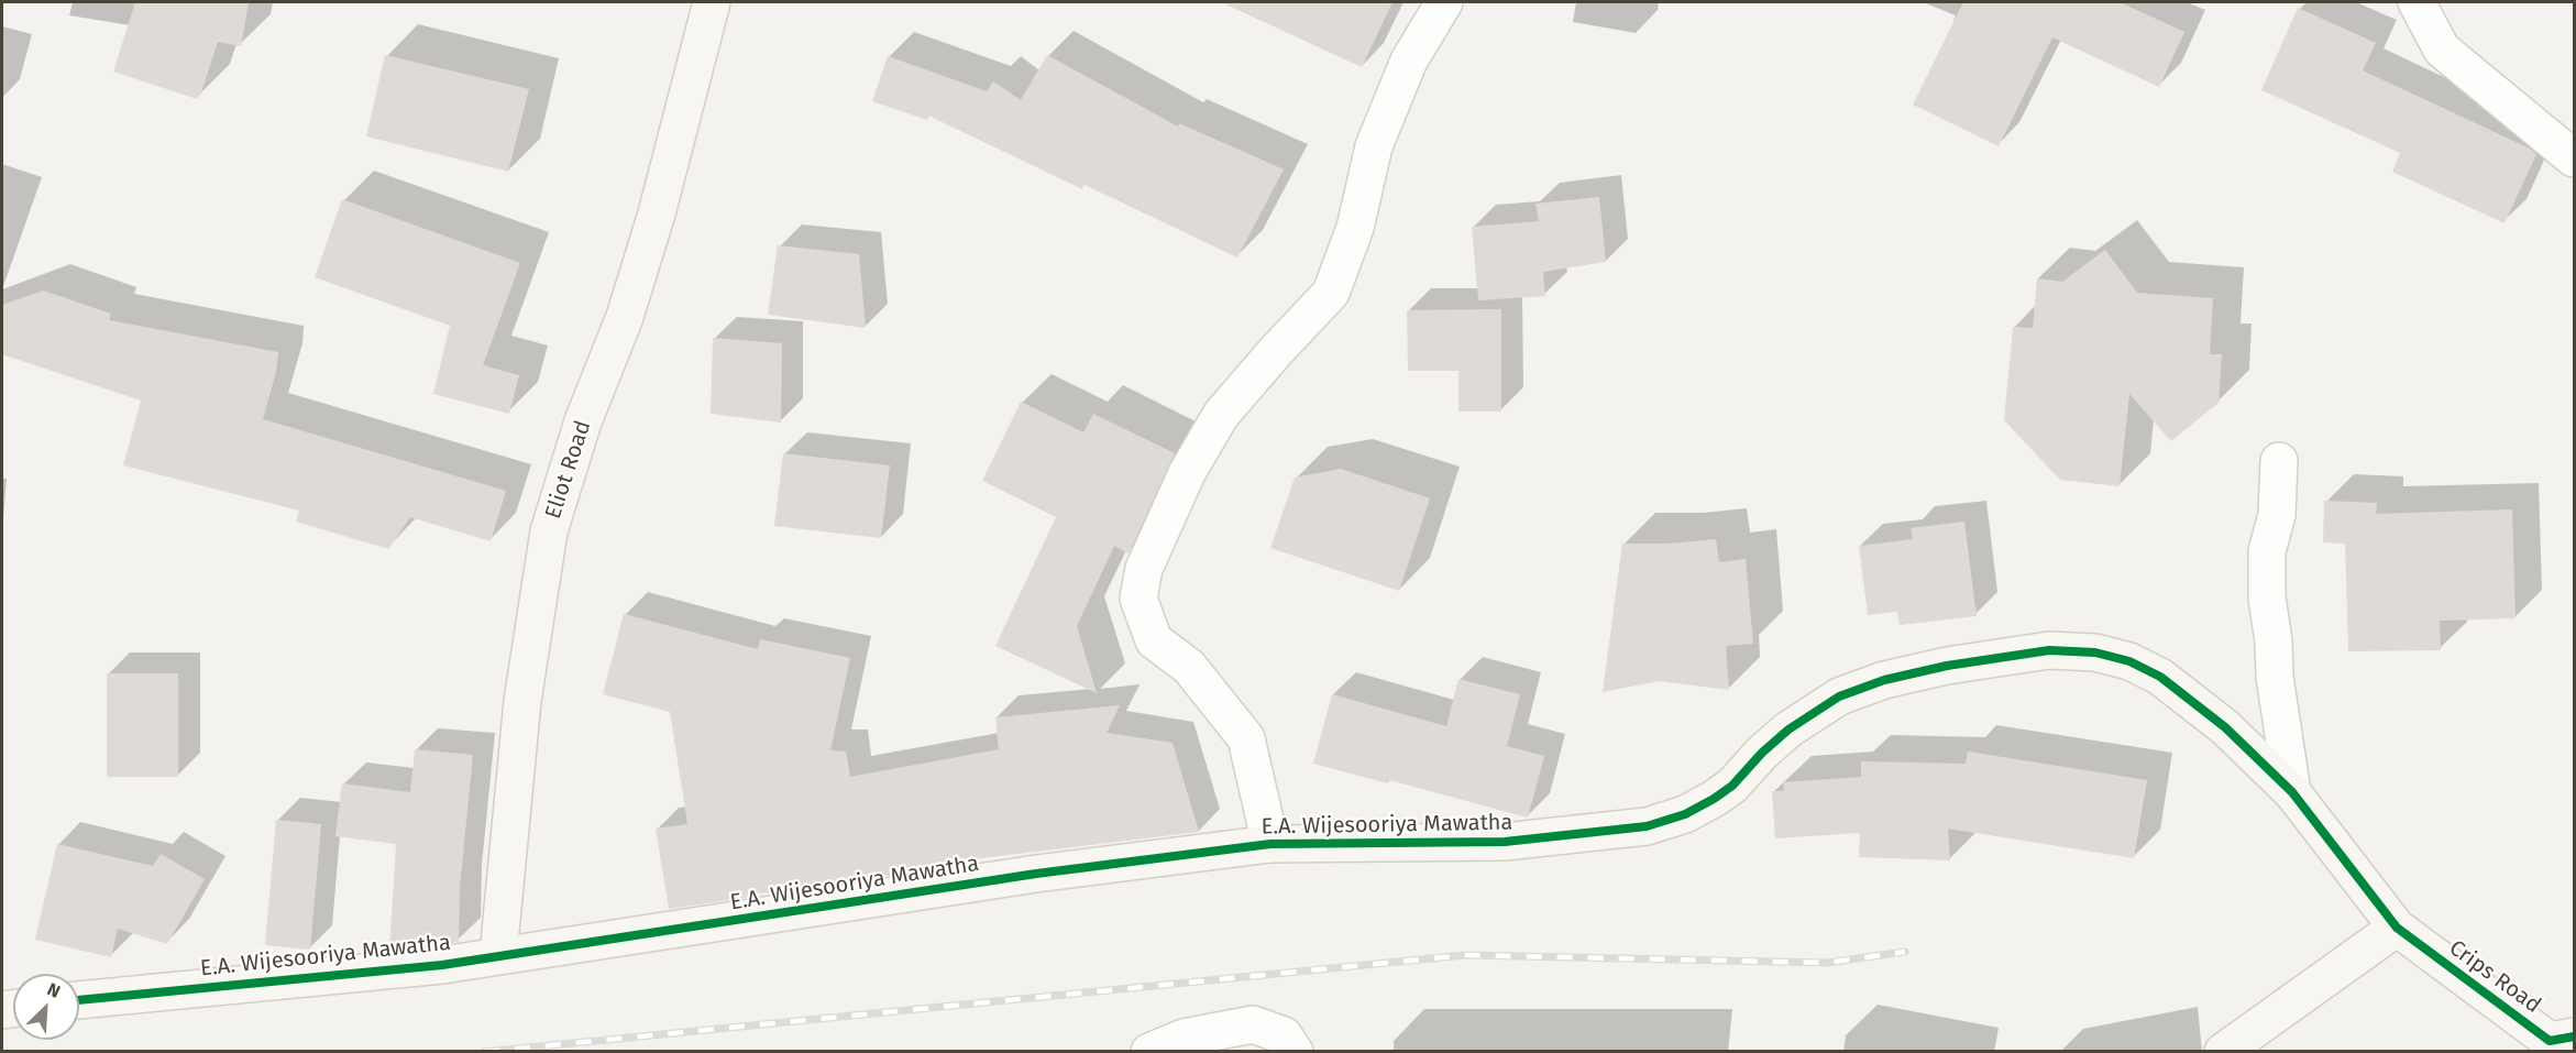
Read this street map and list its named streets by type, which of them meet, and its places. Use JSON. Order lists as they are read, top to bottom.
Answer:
{
  "streets": {
    "street": ["Eliot Road", "E.A. Wijesooriya Mawatha", "Crips Road"]
  },
  "crossings": [
    ["Eliot Road", "E.A. Wijesooriya Mawatha"],
    ["E.A. Wijesooriya Mawatha", "Crips Road"]
  ],
  "north": "top right"
}
